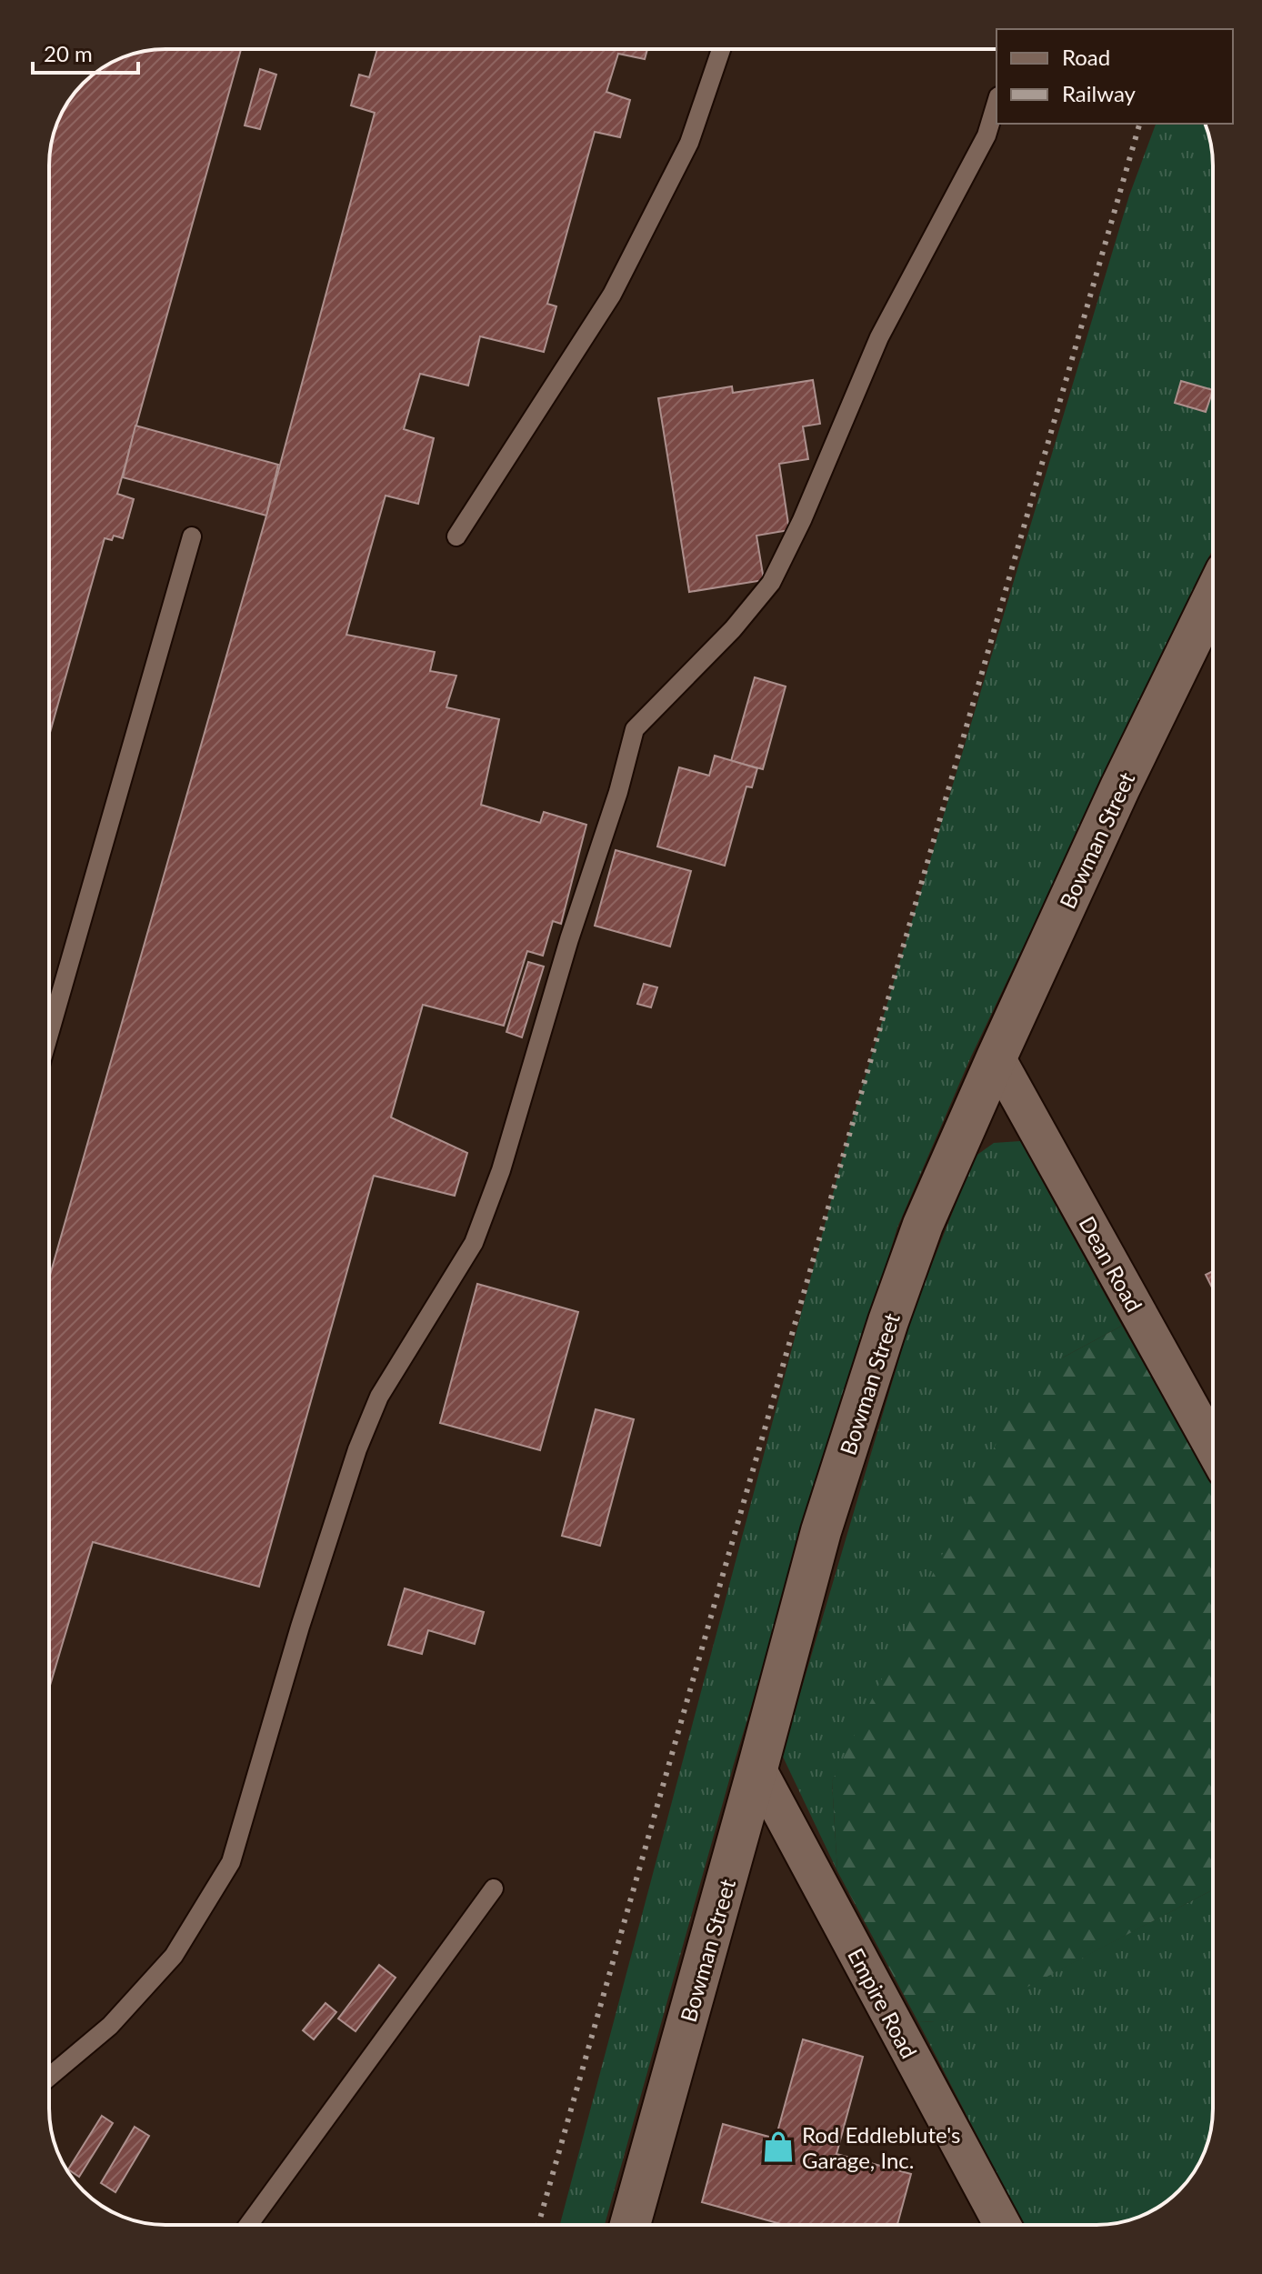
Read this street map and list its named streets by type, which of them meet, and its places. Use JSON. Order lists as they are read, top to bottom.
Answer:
{
  "streets": {
    "street": ["Bowman Street", "Dean Road", "Empire Road"]
  },
  "crossings": [
    ["Bowman Street", "Dean Road"],
    ["Bowman Street", "Empire Road"]
  ],
  "places": {
    "shop": ["Rod Eddleblute's Garage, Inc."]
  },
  "legend": ["Road", "Railway"],
  "scale_bar": "20 m"
}
